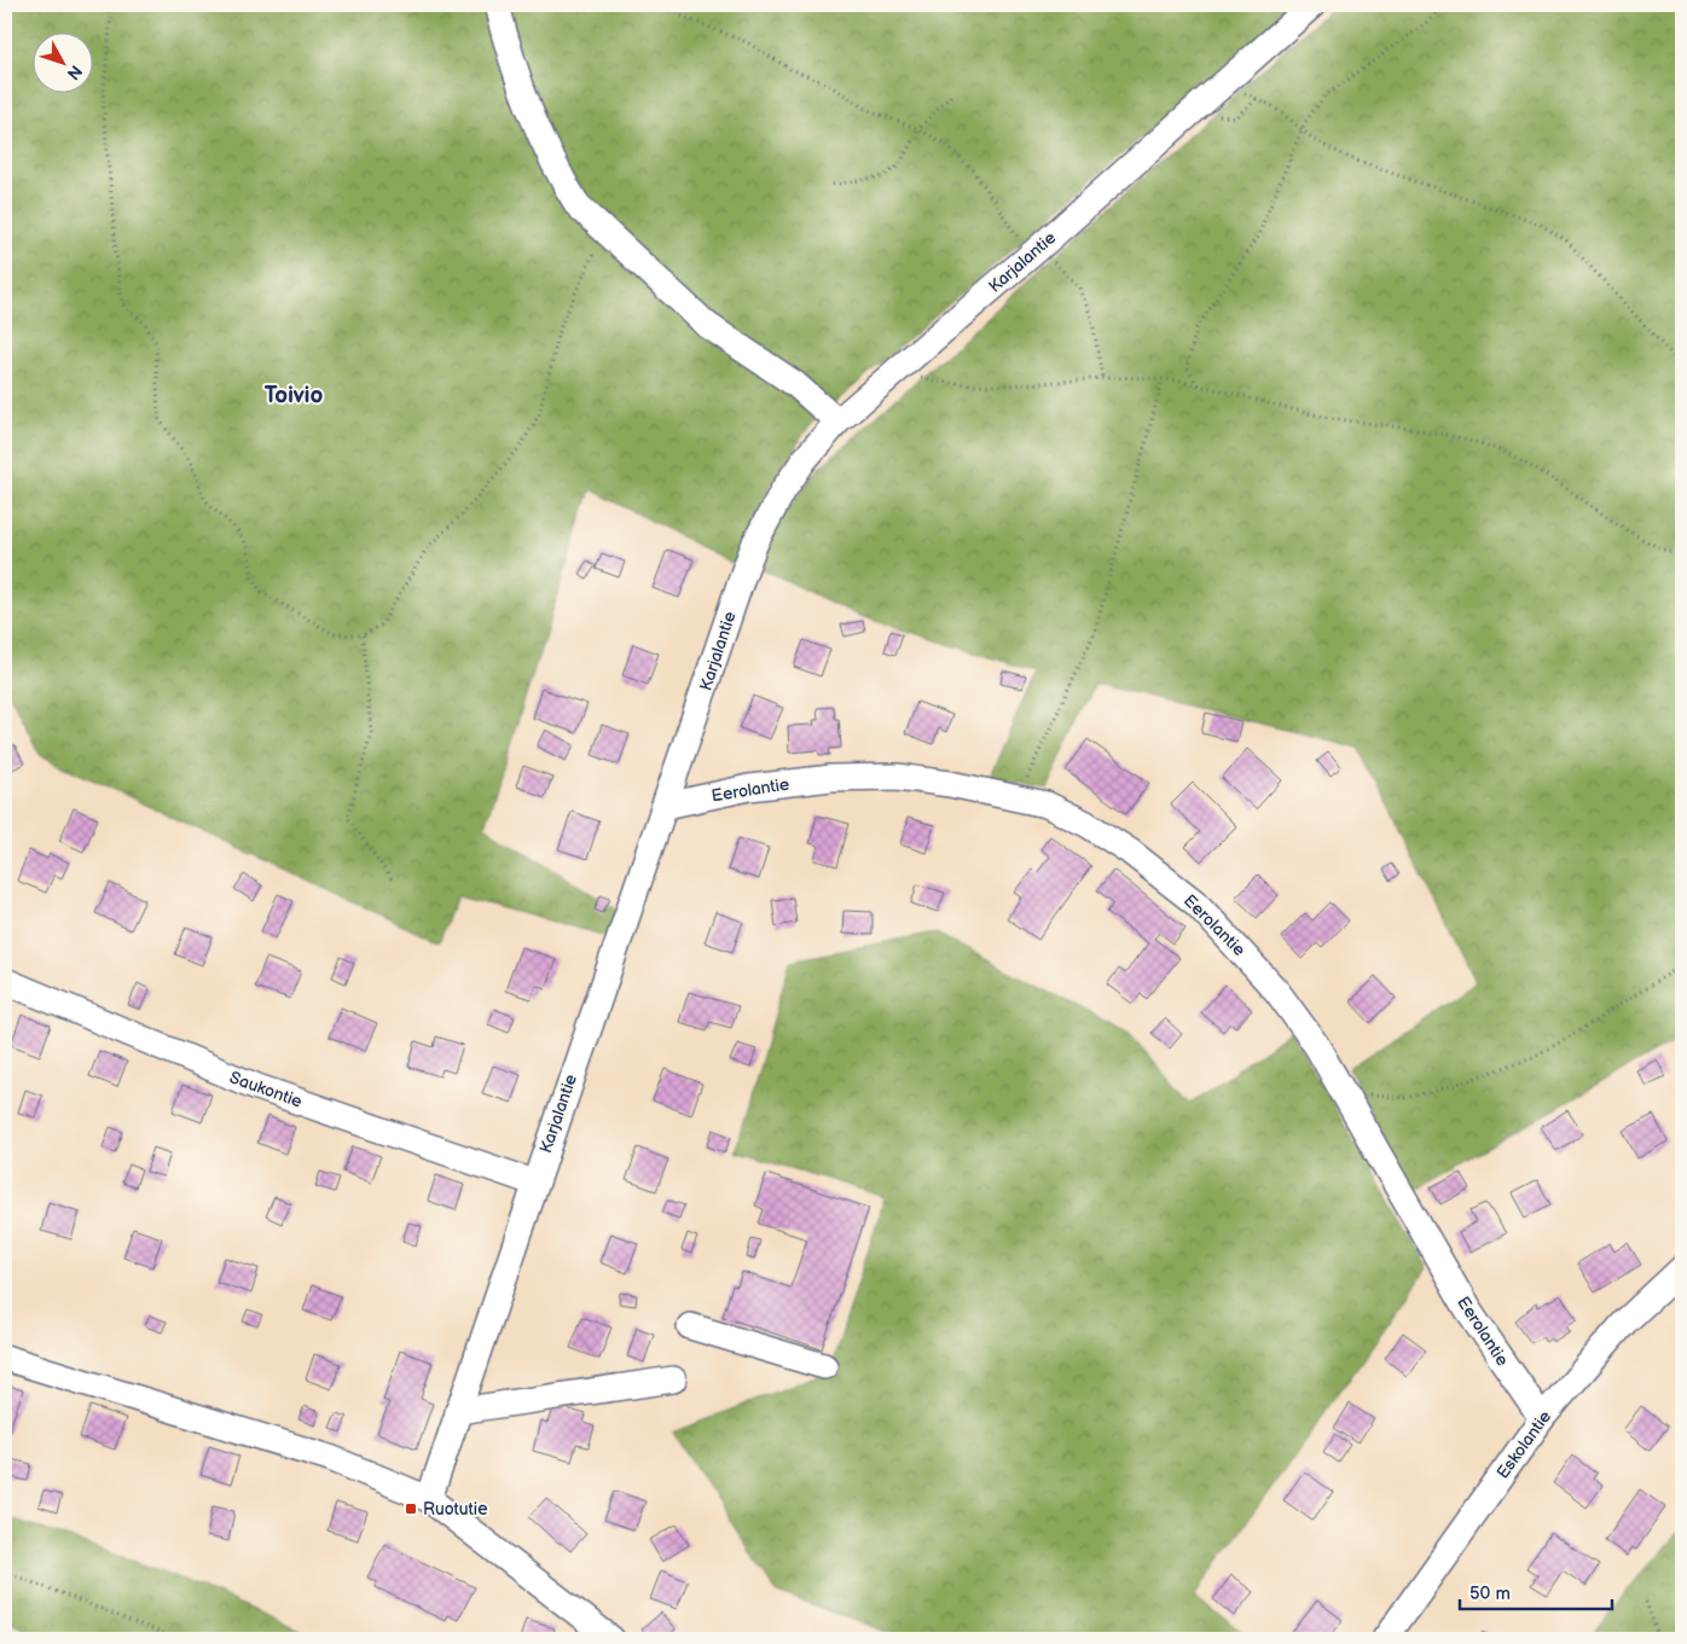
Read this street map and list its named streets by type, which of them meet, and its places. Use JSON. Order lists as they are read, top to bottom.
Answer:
{
  "streets": {
    "street": [
      "Karjalantie",
      "Eerolantie",
      "Saukontie",
      "Eskolantie"
    ]
  },
  "crossings": [
    ["Karjalantie", "Eerolantie"],
    ["Karjalantie", "Saukontie"],
    ["Eerolantie", "Eskolantie"]
  ],
  "districts": ["Toivio"],
  "places": {
    "transit": ["Ruotutie"]
  },
  "scale_bar": "50 m",
  "north": "bottom right"
}
